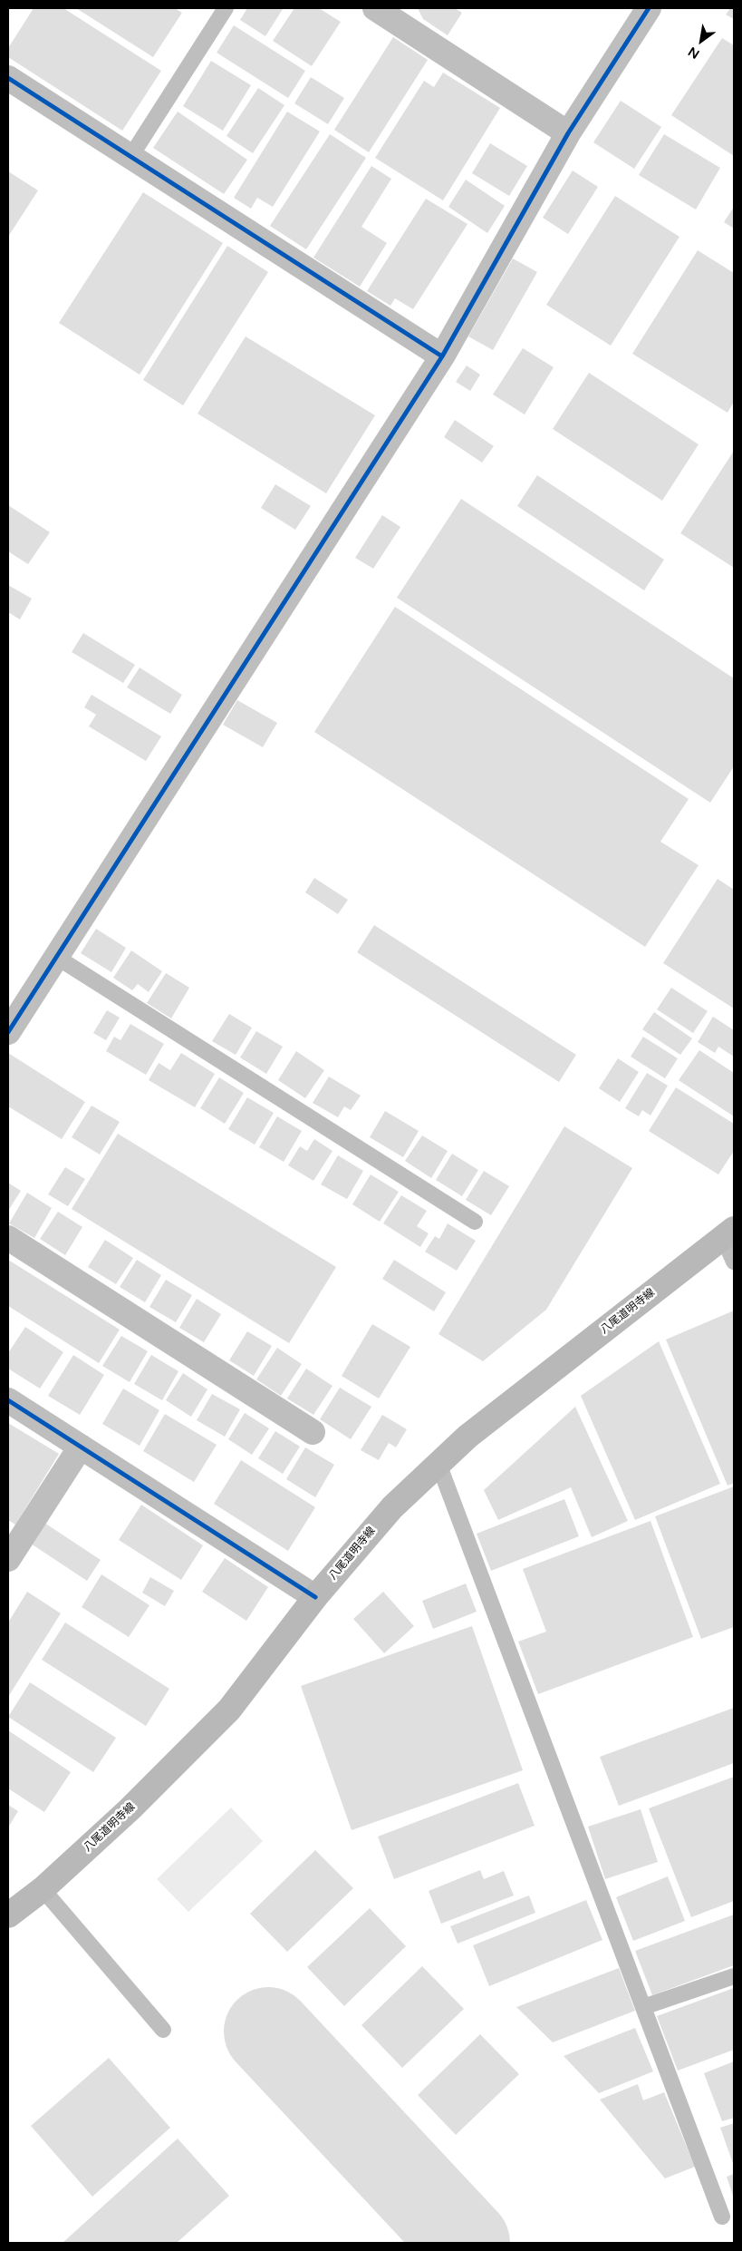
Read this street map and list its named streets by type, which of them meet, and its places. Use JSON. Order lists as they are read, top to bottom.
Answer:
{
  "streets": {
    "main road": ["八尾道明寺線"]
  },
  "north": "bottom left"
}
